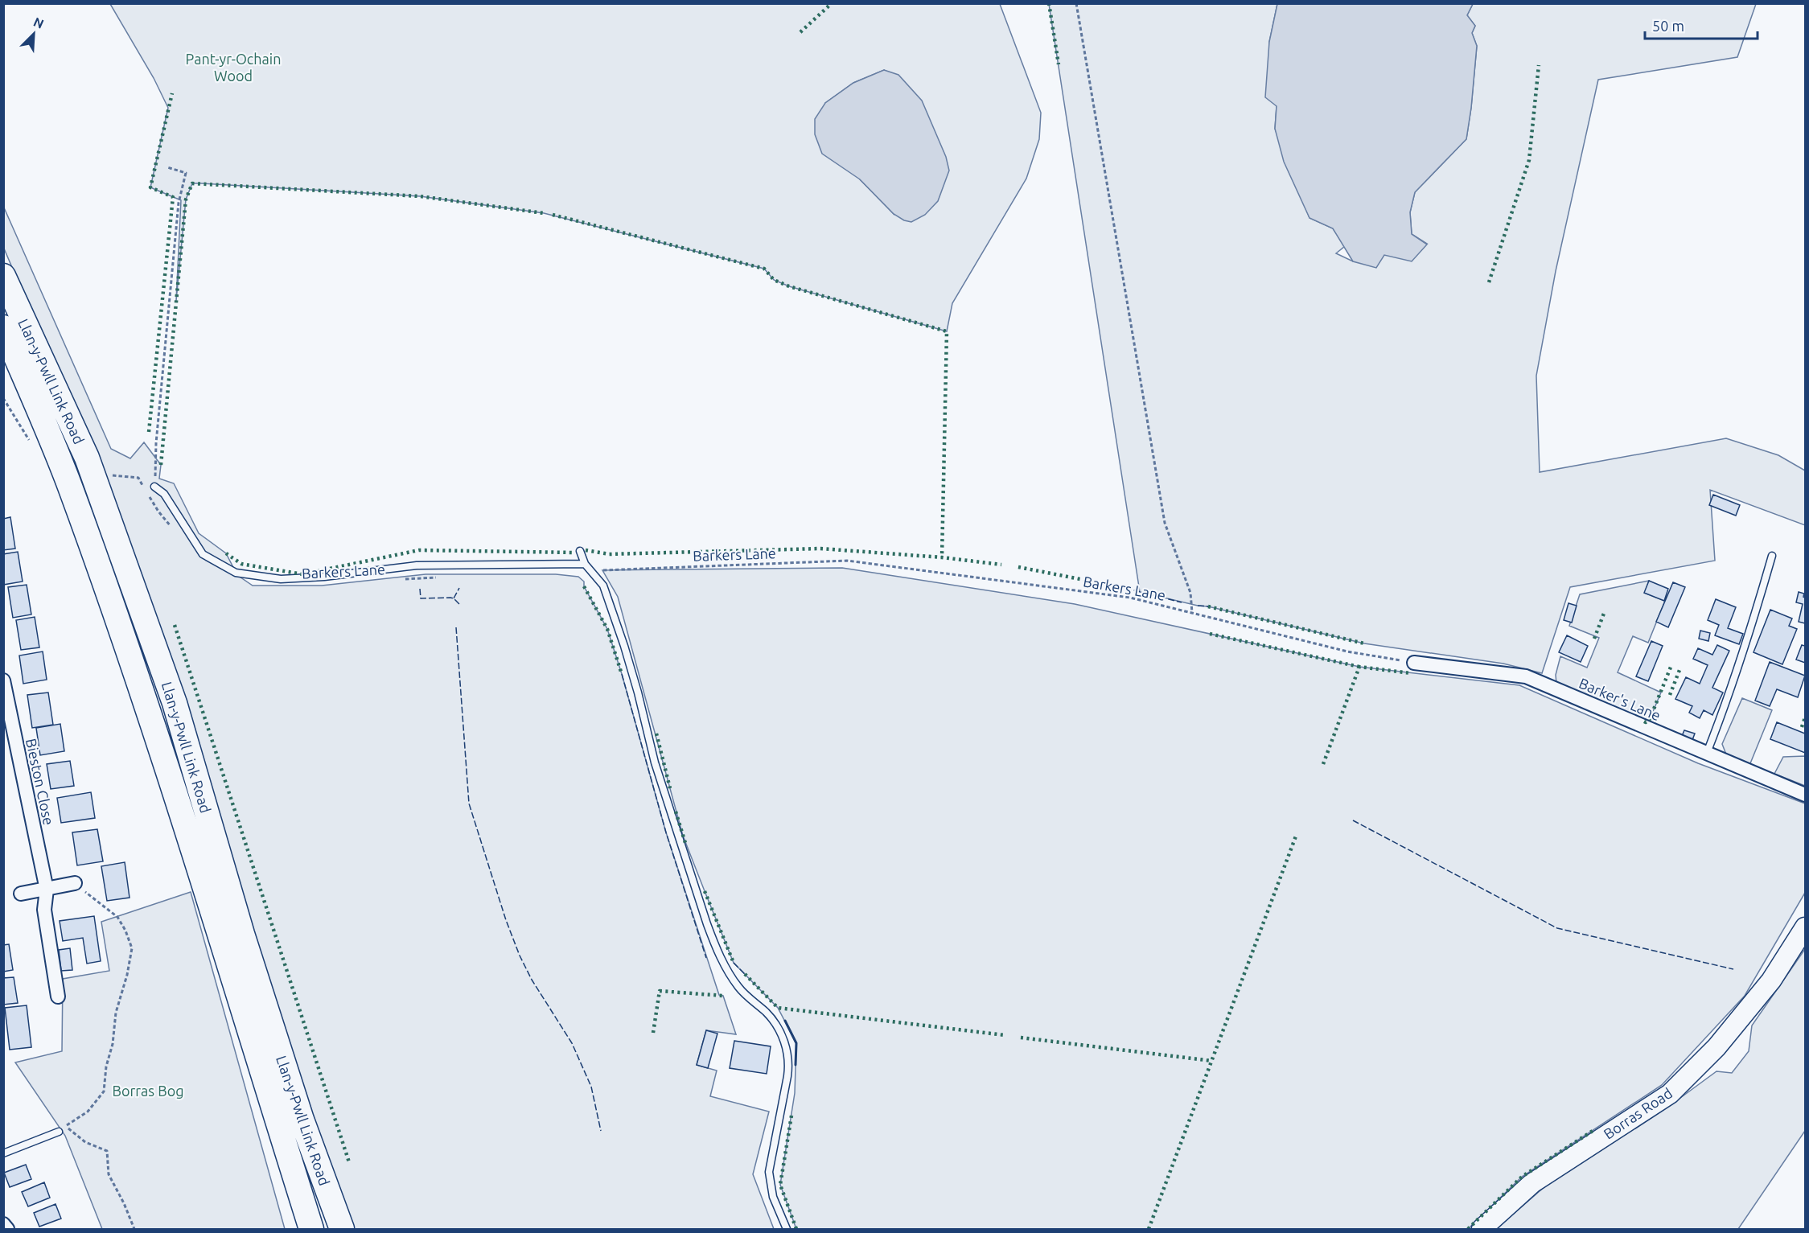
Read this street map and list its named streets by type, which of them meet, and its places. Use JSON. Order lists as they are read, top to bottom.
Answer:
{
  "streets": {
    "highway": ["Llan-y-Pwll Link Road"],
    "street": ["Barker's Lane", "Bieston Close", "Borras Road"],
    "path": ["Barkers Lane"]
  },
  "crossings": [
    ["Barkers Lane", "Barker's Lane"]
  ],
  "parks": ["Pant-yr-Ochain Wood", "Borras Bog"],
  "scale_bar": "50 m",
  "north": "top right"
}
